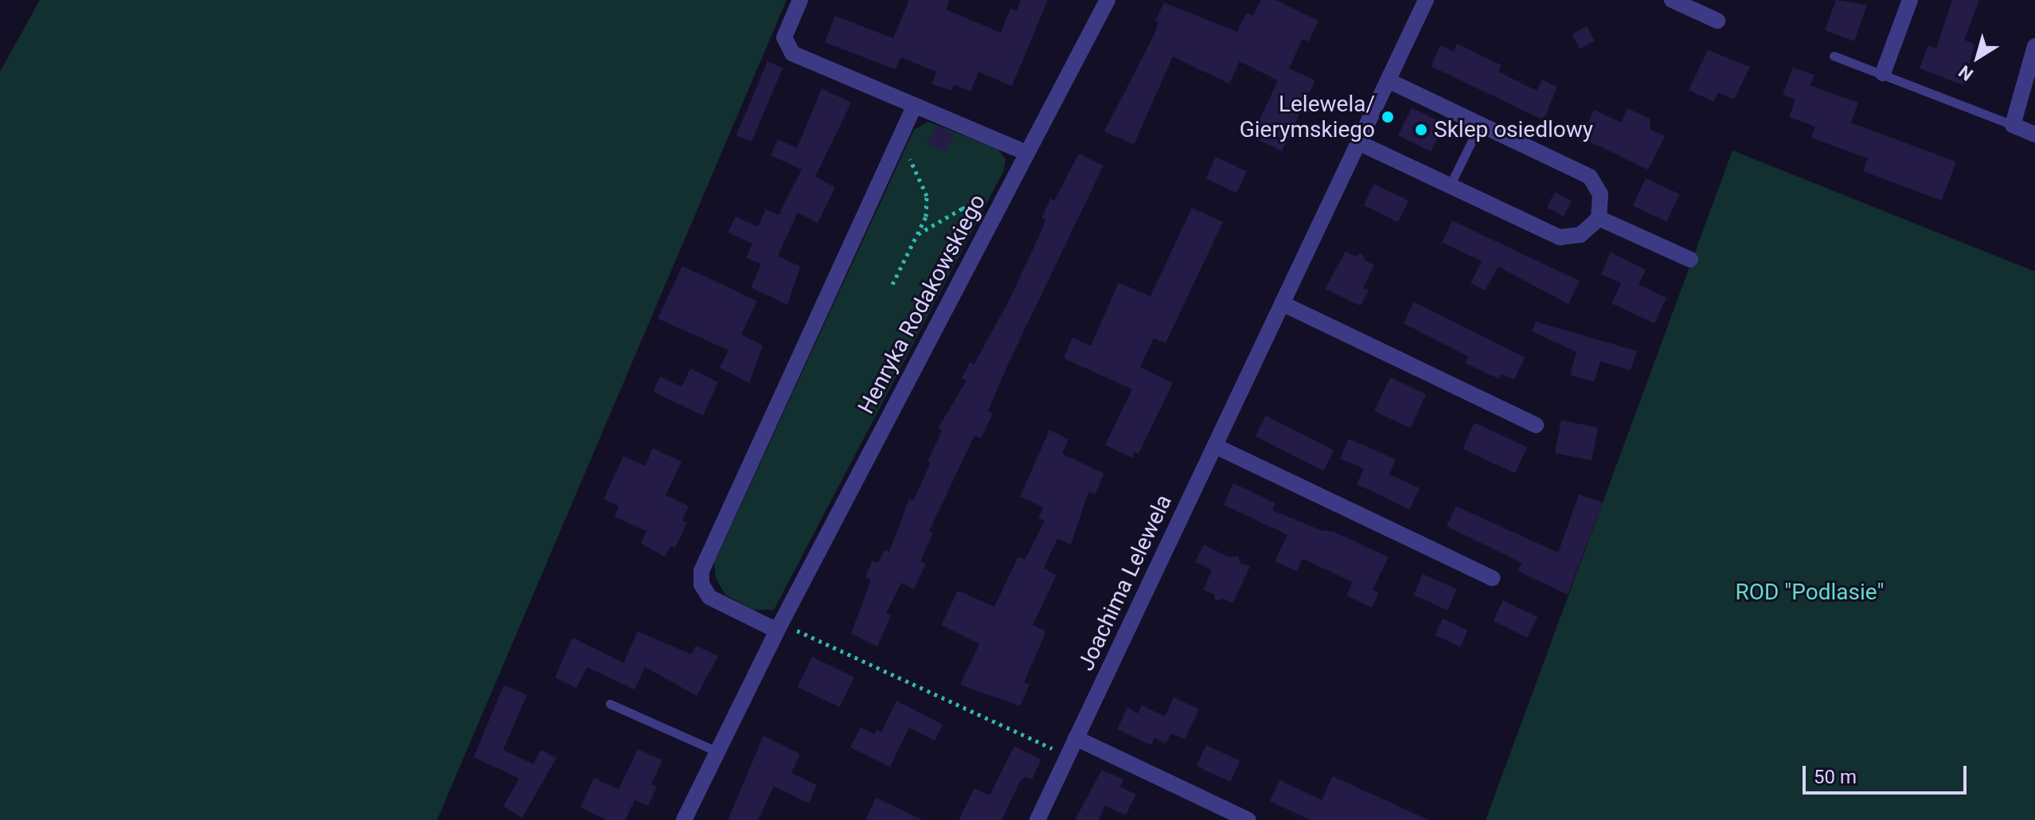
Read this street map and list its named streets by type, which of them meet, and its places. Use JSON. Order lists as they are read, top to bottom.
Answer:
{
  "streets": {
    "street": ["Henryka Rodakowskiego", "Joachima Lelewela"]
  },
  "parks": ["ROD \"Podlasie\""],
  "places": ["Lelewela/ Gierymskiego", "Sklep osiedlowy"],
  "scale_bar": "50 m",
  "north": "bottom left"
}
